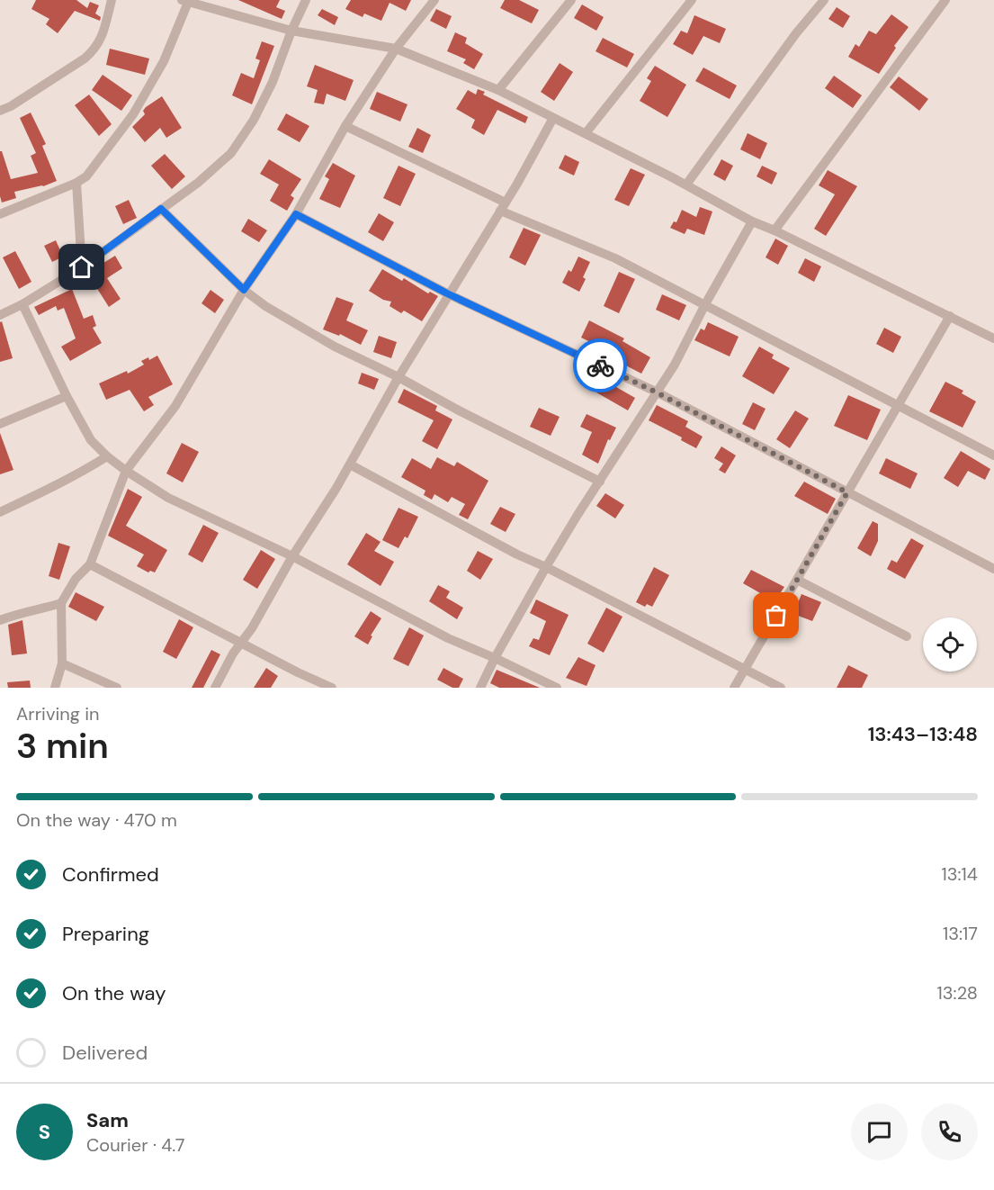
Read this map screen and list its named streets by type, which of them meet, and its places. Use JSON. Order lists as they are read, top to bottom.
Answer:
{
  "page": {
    "heading": ["3 min", "Arriving in", "13:43–13:48"],
    "panel": ["Sam", "Courier · 4.7"],
    "bar": "On the way · 470 m",
    "list": [
      ["Confirmed", "13:14"],
      ["Preparing", "13:17"],
      ["On the way", "13:28"],
      "Delivered"
    ],
    "round": "S"
  }
}
